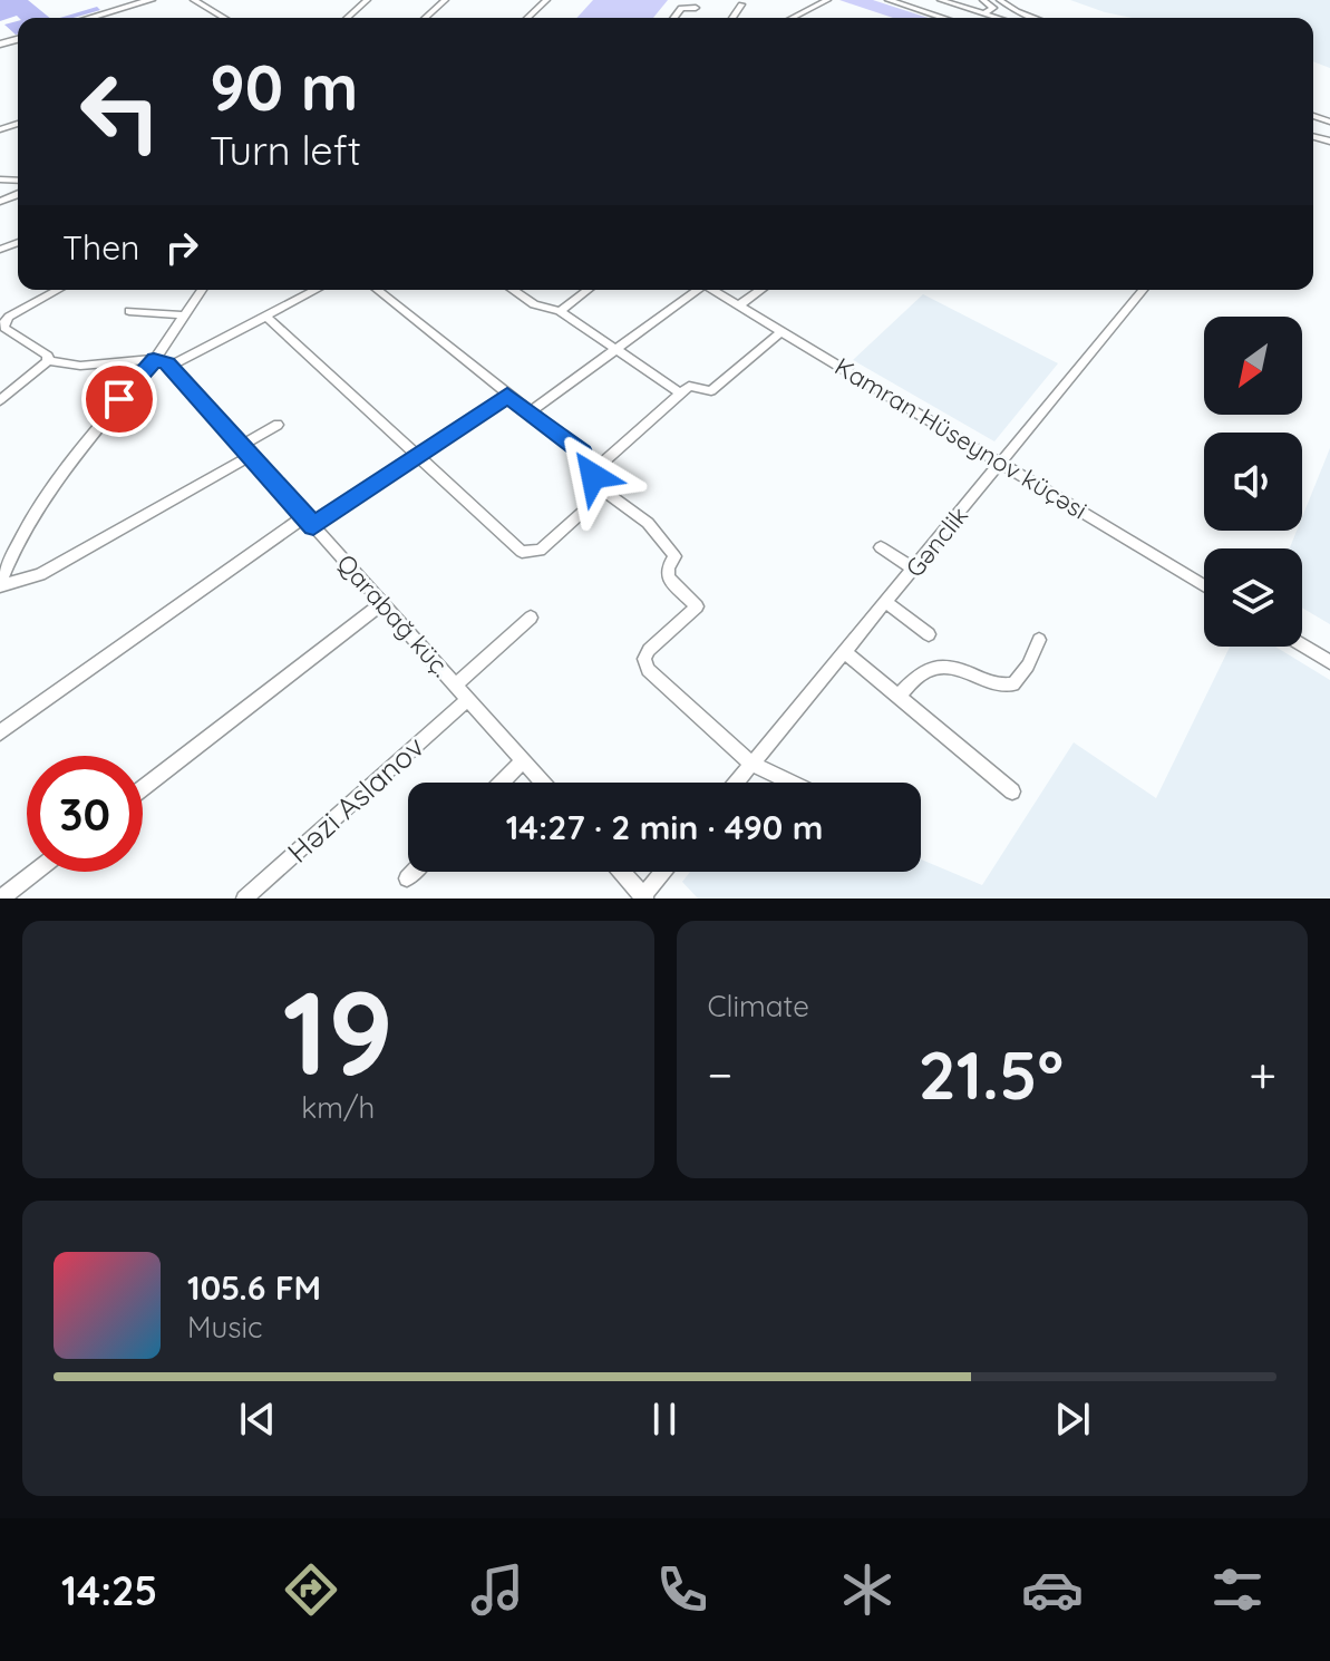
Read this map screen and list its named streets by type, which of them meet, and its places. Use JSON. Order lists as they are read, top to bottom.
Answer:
{
  "streets": {
    "street": [
      "Kamran Hüseynov küçəsi",
      "Gənclik",
      "Qarabağ küç.",
      "Həzi Aslanov"
    ]
  },
  "crossings": [
    ["Kamran Hüseynov küçəsi", "Gənclik"],
    ["Qarabağ küç.", "Həzi Aslanov"]
  ],
  "north": "bottom left",
  "page": {
    "turn": ["90 m", "Turn left"],
    "then": "Then",
    "limit": "30",
    "trip": "14:27 · 2 min · 490 m",
    "tile": [
      ["19", "km/h"],
      "Climate"
    ],
    "heat": ["−", "21.5°", "+"],
    "song": ["105.6 FM", "Music"],
    "tabs": "14:25"
  }
}
